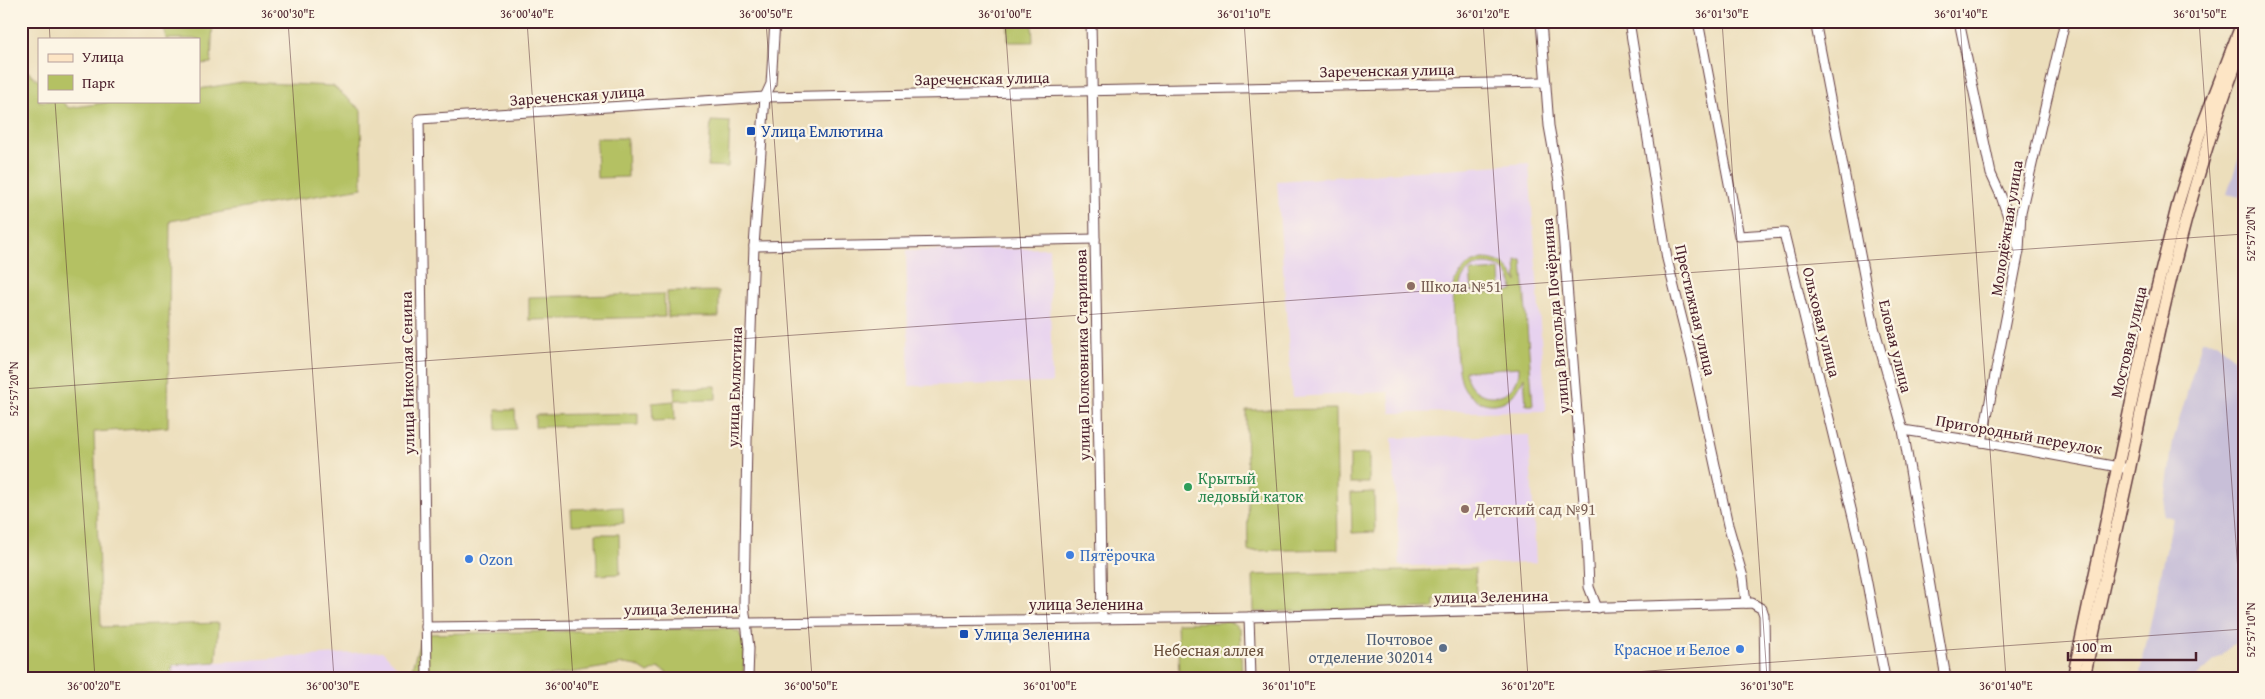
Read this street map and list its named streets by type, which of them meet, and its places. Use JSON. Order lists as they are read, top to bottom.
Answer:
{
  "streets": {
    "main road": ["Мостовая улица"],
    "street": [
      "Зареченская улица",
      "Молодёжная улица",
      "Престижная улица",
      "улица Витольда Почёрнина",
      "Ольховая улица",
      "Еловая улица",
      "улица Полковника Старинова",
      "улица Николая Сенина",
      "улица Емлютина",
      "Пригородный переулок",
      "улица Зеленина"
    ]
  },
  "crossings": [
    ["Зареченская улица", "улица Витольда Почёрнина"],
    ["Зареченская улица", "улица Полковника Старинова"],
    ["Зареченская улица", "улица Николая Сенина"],
    ["Зареченская улица", "улица Емлютина"],
    ["Молодёжная улица", "Пригородный переулок"],
    ["Престижная улица", "улица Зеленина"],
    ["улица Витольда Почёрнина", "улица Зеленина"],
    ["Мостовая улица", "Пригородный переулок"],
    ["Еловая улица", "Пригородный переулок"],
    ["улица Полковника Старинова", "улица Зеленина"],
    ["улица Николая Сенина", "улица Зеленина"],
    ["улица Емлютина", "улица Зеленина"]
  ],
  "parks": ["Небесная аллея"],
  "places": {
    "transit": ["Улица Емлютина", "Улица Зеленина"],
    "other": [
      "Школа №51",
      "Крытый ледовый каток",
      "Детский сад №91",
      "Пятёрочка",
      "Ozon",
      "Почтовое отделение 302014",
      "Красное и Белое"
    ]
  },
  "legend": ["Улица", "Парк"],
  "scale_bar": "100 m",
  "coordinates": [
    "36°00'30\"E",
    "36°00'40\"E",
    "36°00'50\"E",
    "36°01'00\"E",
    "36°01'10\"E",
    "36°01'20\"E",
    "36°01'30\"E",
    "36°01'40\"E",
    "36°01'50\"E",
    "52°57'20\"N",
    "52°57'10\"N",
    "36°00'20\"E"
  ]
}
